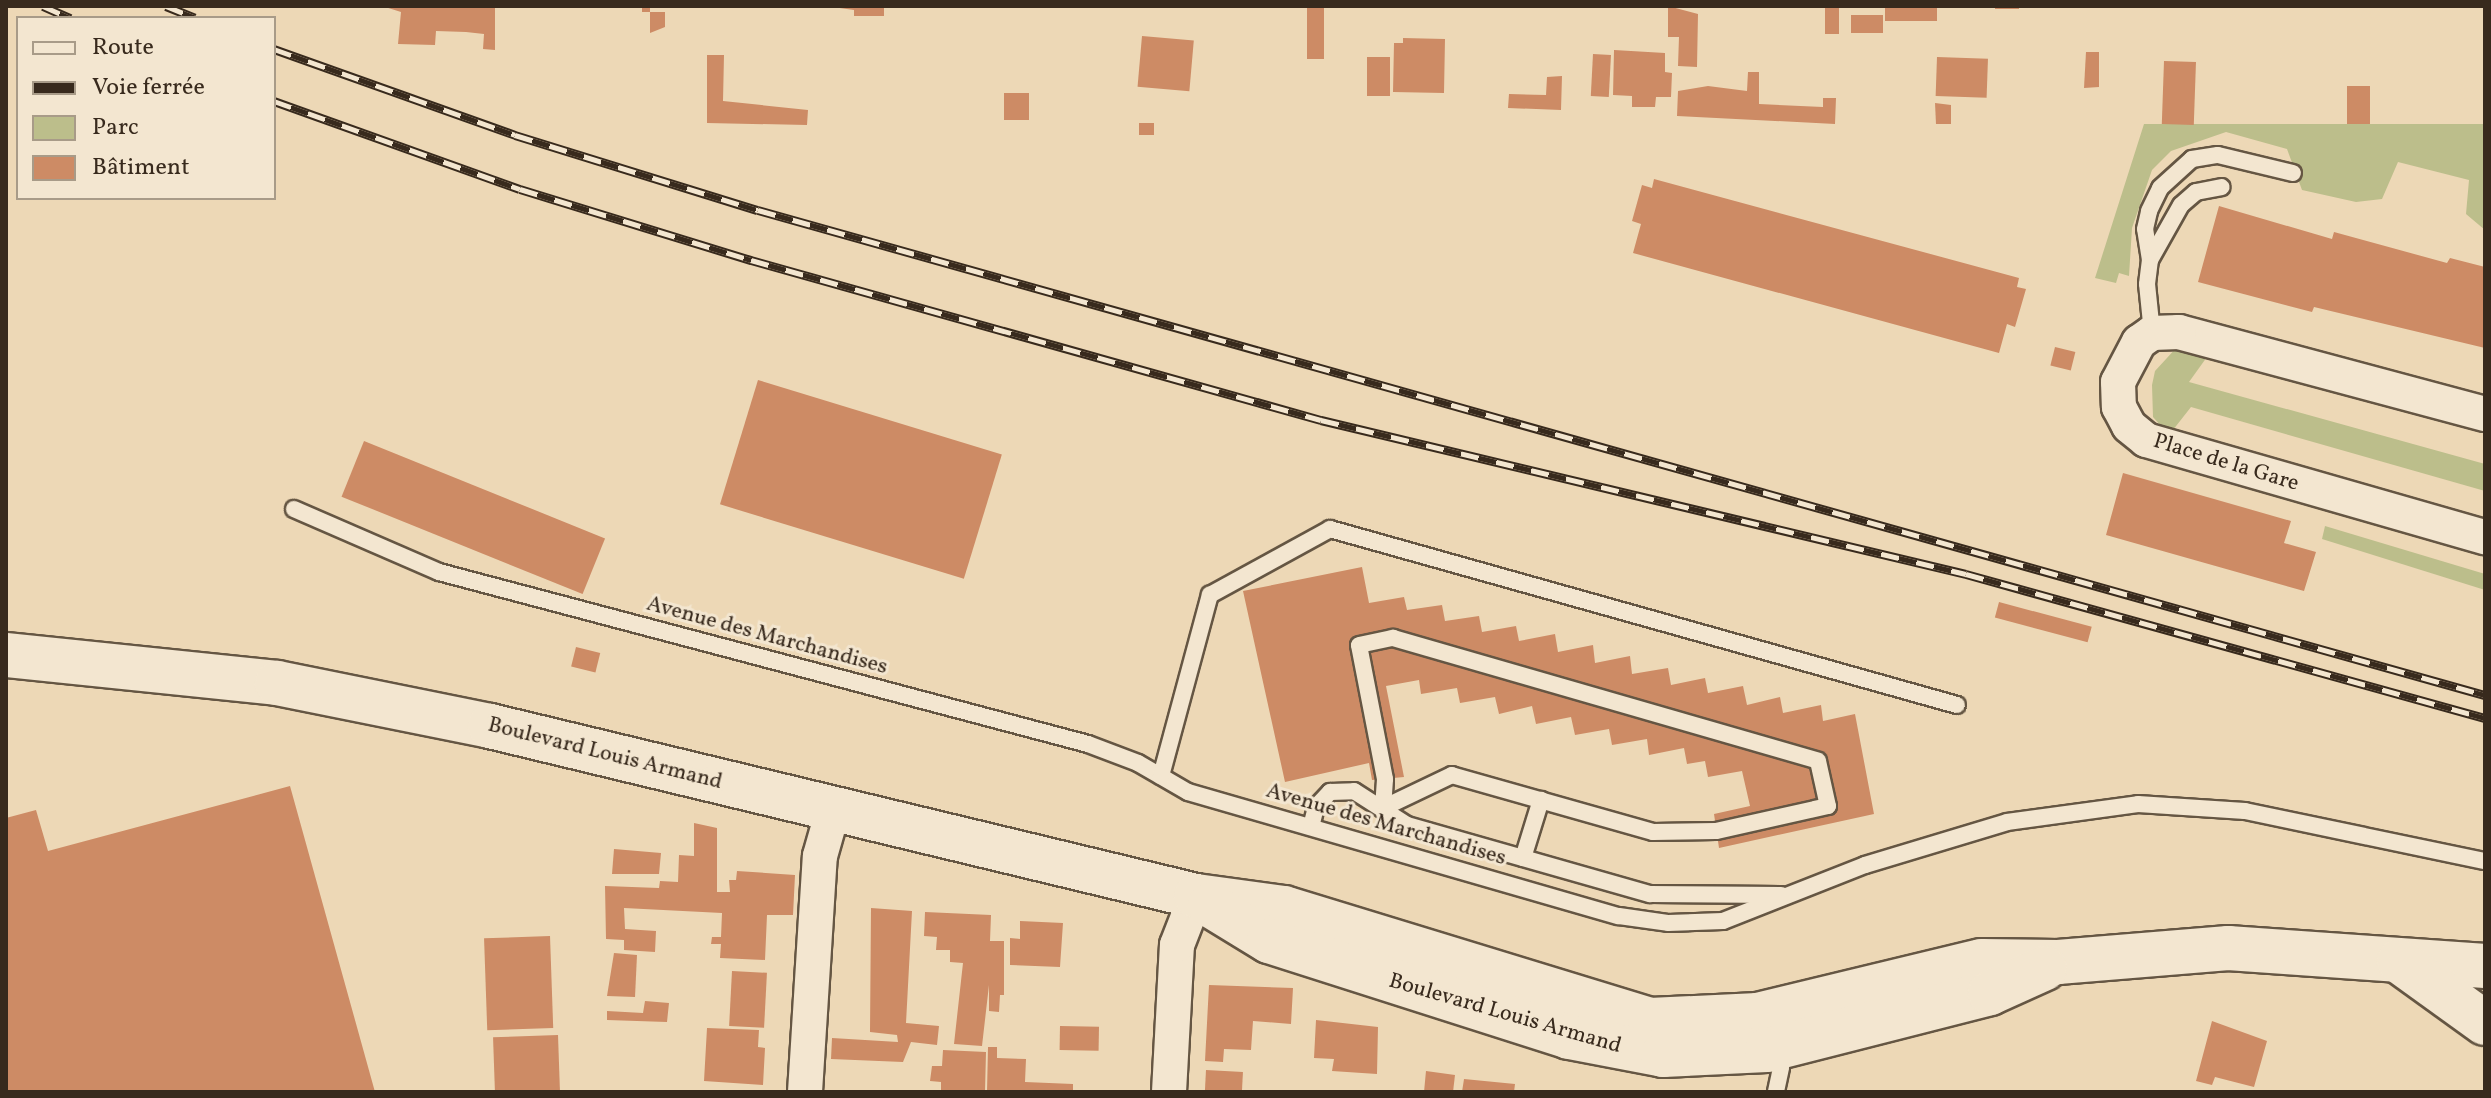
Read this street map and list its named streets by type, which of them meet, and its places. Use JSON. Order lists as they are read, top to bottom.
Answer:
{
  "streets": {
    "main road": ["Boulevard Louis Armand"],
    "street": ["Place de la Gare"],
    "lane": ["Avenue des Marchandises"]
  },
  "legend": [
    "Route",
    "Voie ferrée",
    "Parc",
    "Bâtiment"
  ]
}
